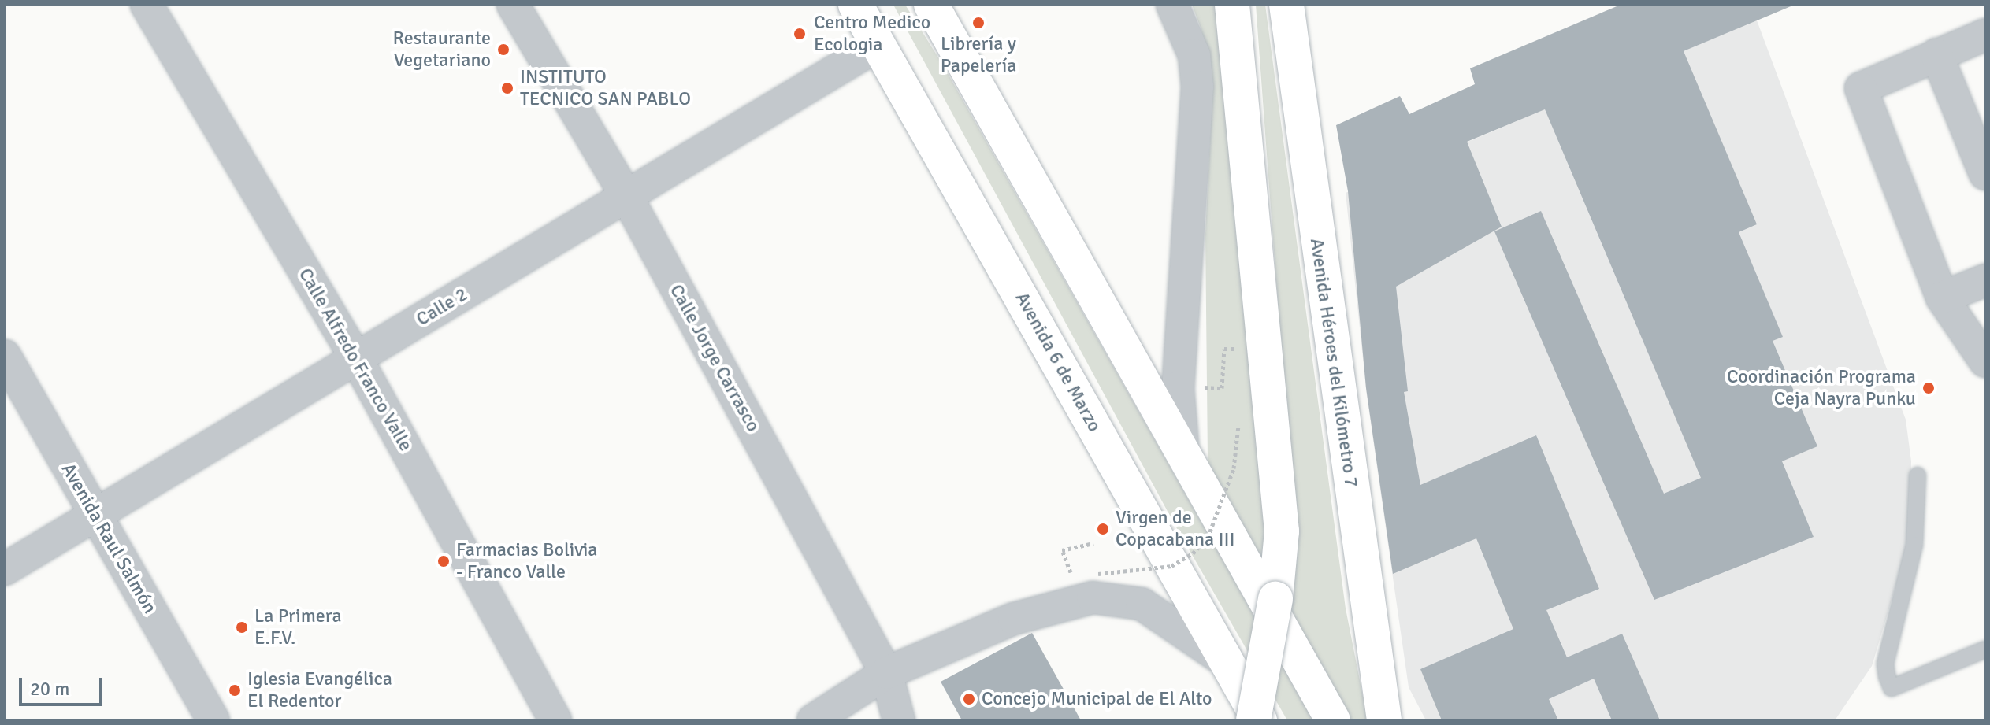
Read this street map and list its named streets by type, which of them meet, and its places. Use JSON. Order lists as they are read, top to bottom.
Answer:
{
  "streets": {
    "main road": ["Avenida 6 de Marzo", "Avenida Héroes del Kilómetro 7"],
    "street": [
      "Calle 2",
      "Calle Jorge Carrasco",
      "Calle Alfredo Franco Valle",
      "Avenida Raul Salmón"
    ]
  },
  "crossings": [
    ["Calle 2", "Calle Jorge Carrasco"],
    ["Calle 2", "Calle Alfredo Franco Valle"],
    ["Calle 2", "Avenida 6 de Marzo"],
    ["Calle 2", "Avenida Raul Salmón"]
  ],
  "places": [
    "Librería y Papelería",
    "Centro Medico Ecologia",
    "Restaurante Vegetariano",
    "INSTITUTO TECNICO SAN PABLO",
    "Coordinación Programa Ceja Nayra Punku",
    "Virgen de Copacabana III",
    "Farmacias Bolivia - Franco Valle",
    "La Primera E.F.V.",
    "Iglesia Evangélica El Redentor",
    "Concejo Municipal de El Alto"
  ],
  "scale_bar": "20 m"
}
